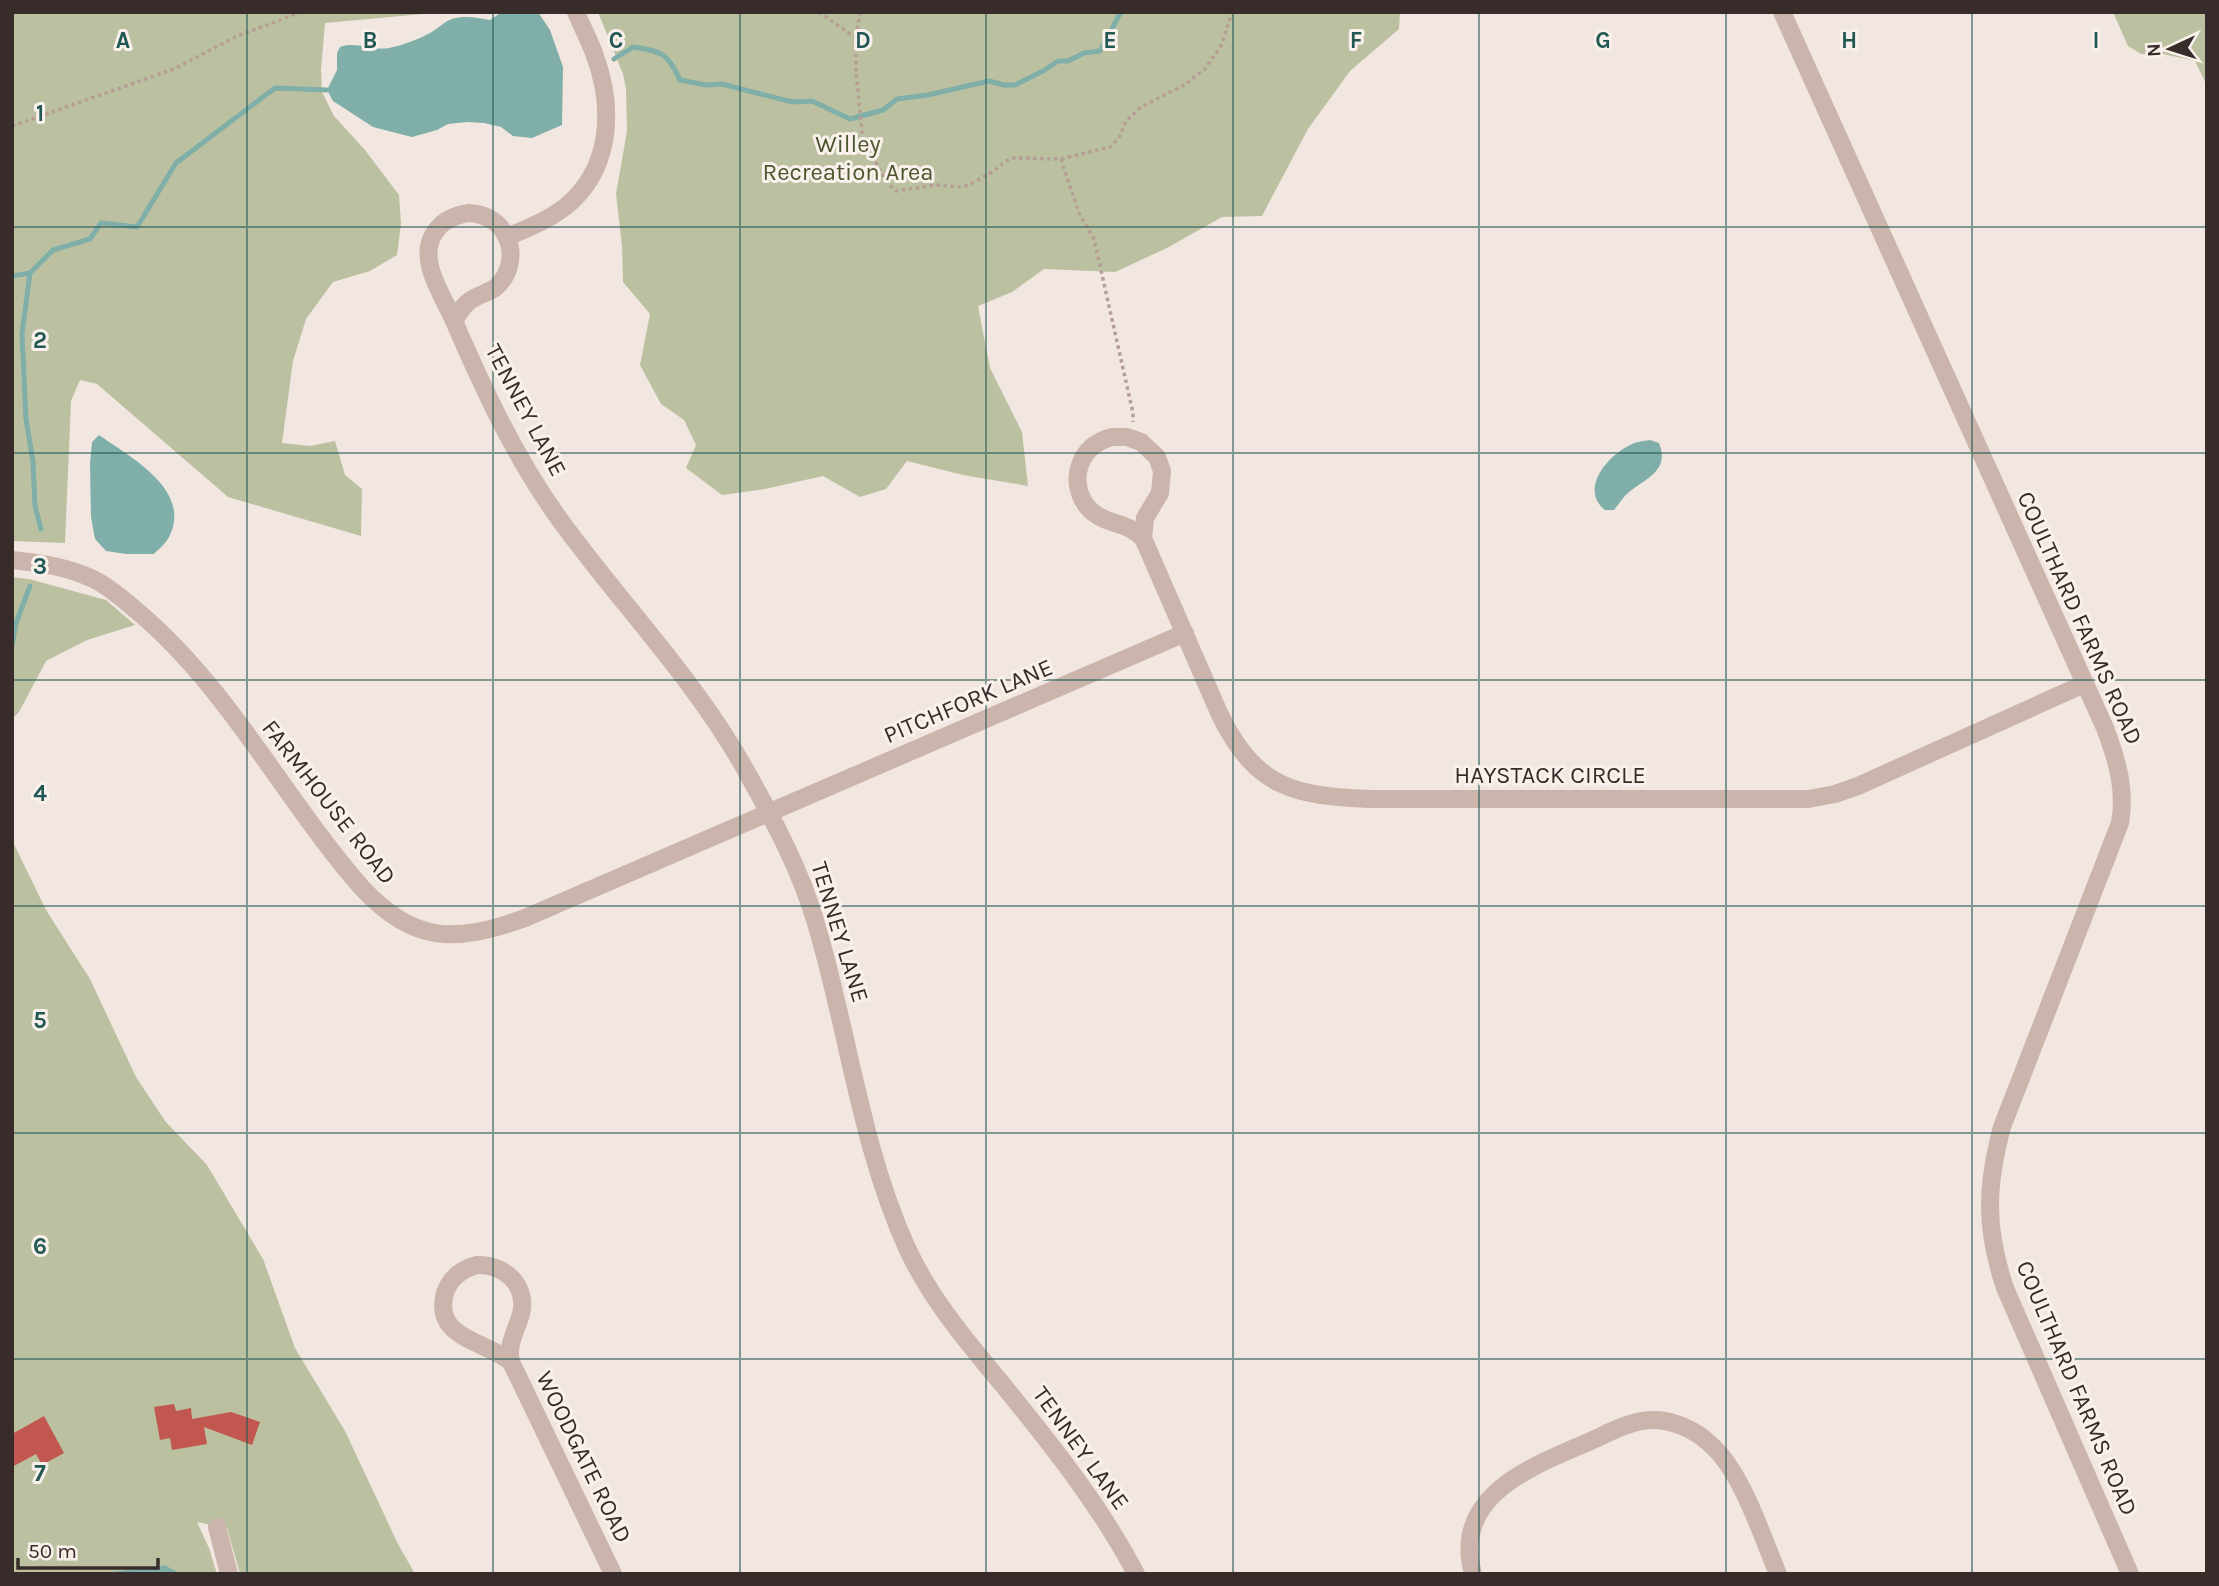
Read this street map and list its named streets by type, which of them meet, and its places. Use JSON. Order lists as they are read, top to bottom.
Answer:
{
  "streets": {
    "street": [
      "TENNEY LANE",
      "COULTHARD FARMS ROAD",
      "PITCHFORK LANE",
      "HAYSTACK CIRCLE",
      "FARMHOUSE ROAD",
      "WOODGATE ROAD"
    ]
  },
  "crossings": [
    ["TENNEY LANE", "PITCHFORK LANE"],
    ["TENNEY LANE", "FARMHOUSE ROAD"],
    ["COULTHARD FARMS ROAD", "HAYSTACK CIRCLE"],
    ["PITCHFORK LANE", "HAYSTACK CIRCLE"],
    ["PITCHFORK LANE", "FARMHOUSE ROAD"]
  ],
  "parks": ["Willey Recreation Area"],
  "scale_bar": "50 m",
  "north": "left",
  "grid": {
    "columns": [
      "A",
      "B",
      "C",
      "D",
      "E",
      "F",
      "G",
      "H",
      "I"
    ],
    "rows": [
      "1",
      "2",
      "3",
      "4",
      "5",
      "6",
      "7"
    ]
  }
}
